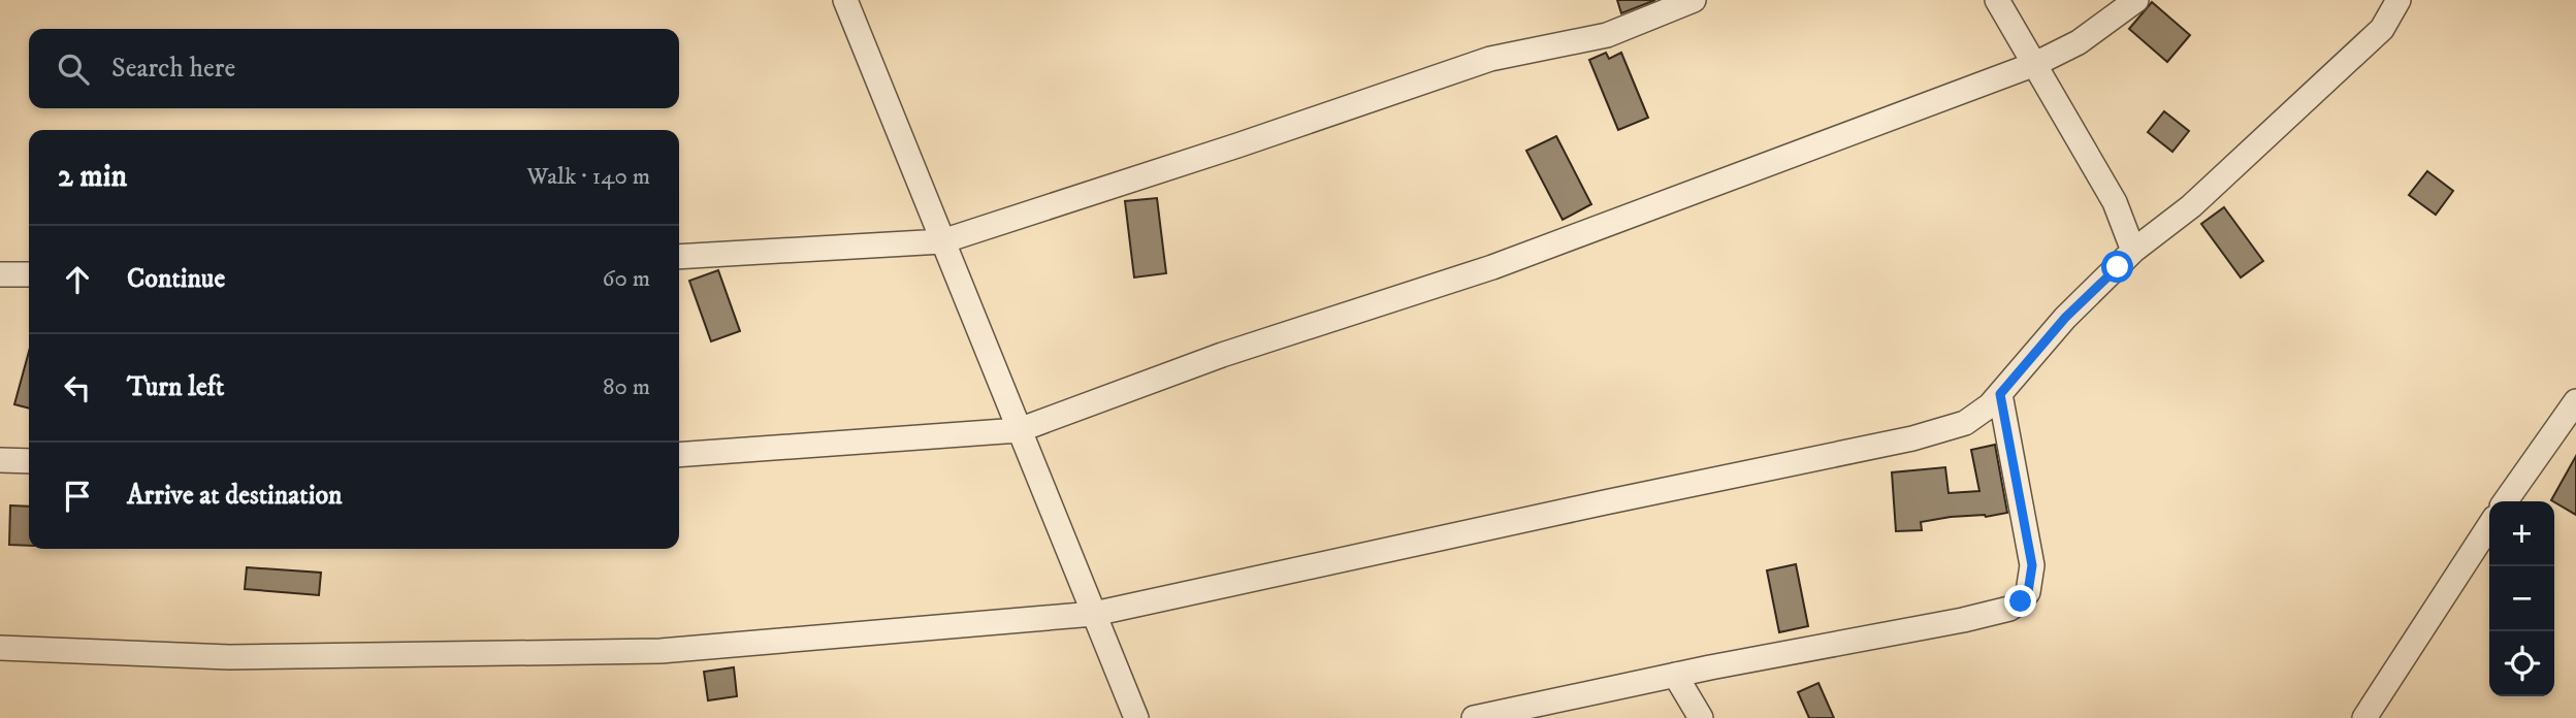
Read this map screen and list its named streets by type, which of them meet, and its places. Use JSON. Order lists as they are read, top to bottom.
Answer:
{
  "page": {
    "search": "Search here",
    "heading": ["2 min", "Walk · 140 m"],
    "list": [
      ["Continue", "60 m"],
      ["Turn left", "80 m"],
      "Arrive at destination"
    ],
    "map_buttons": ["+", "−"]
  }
}
